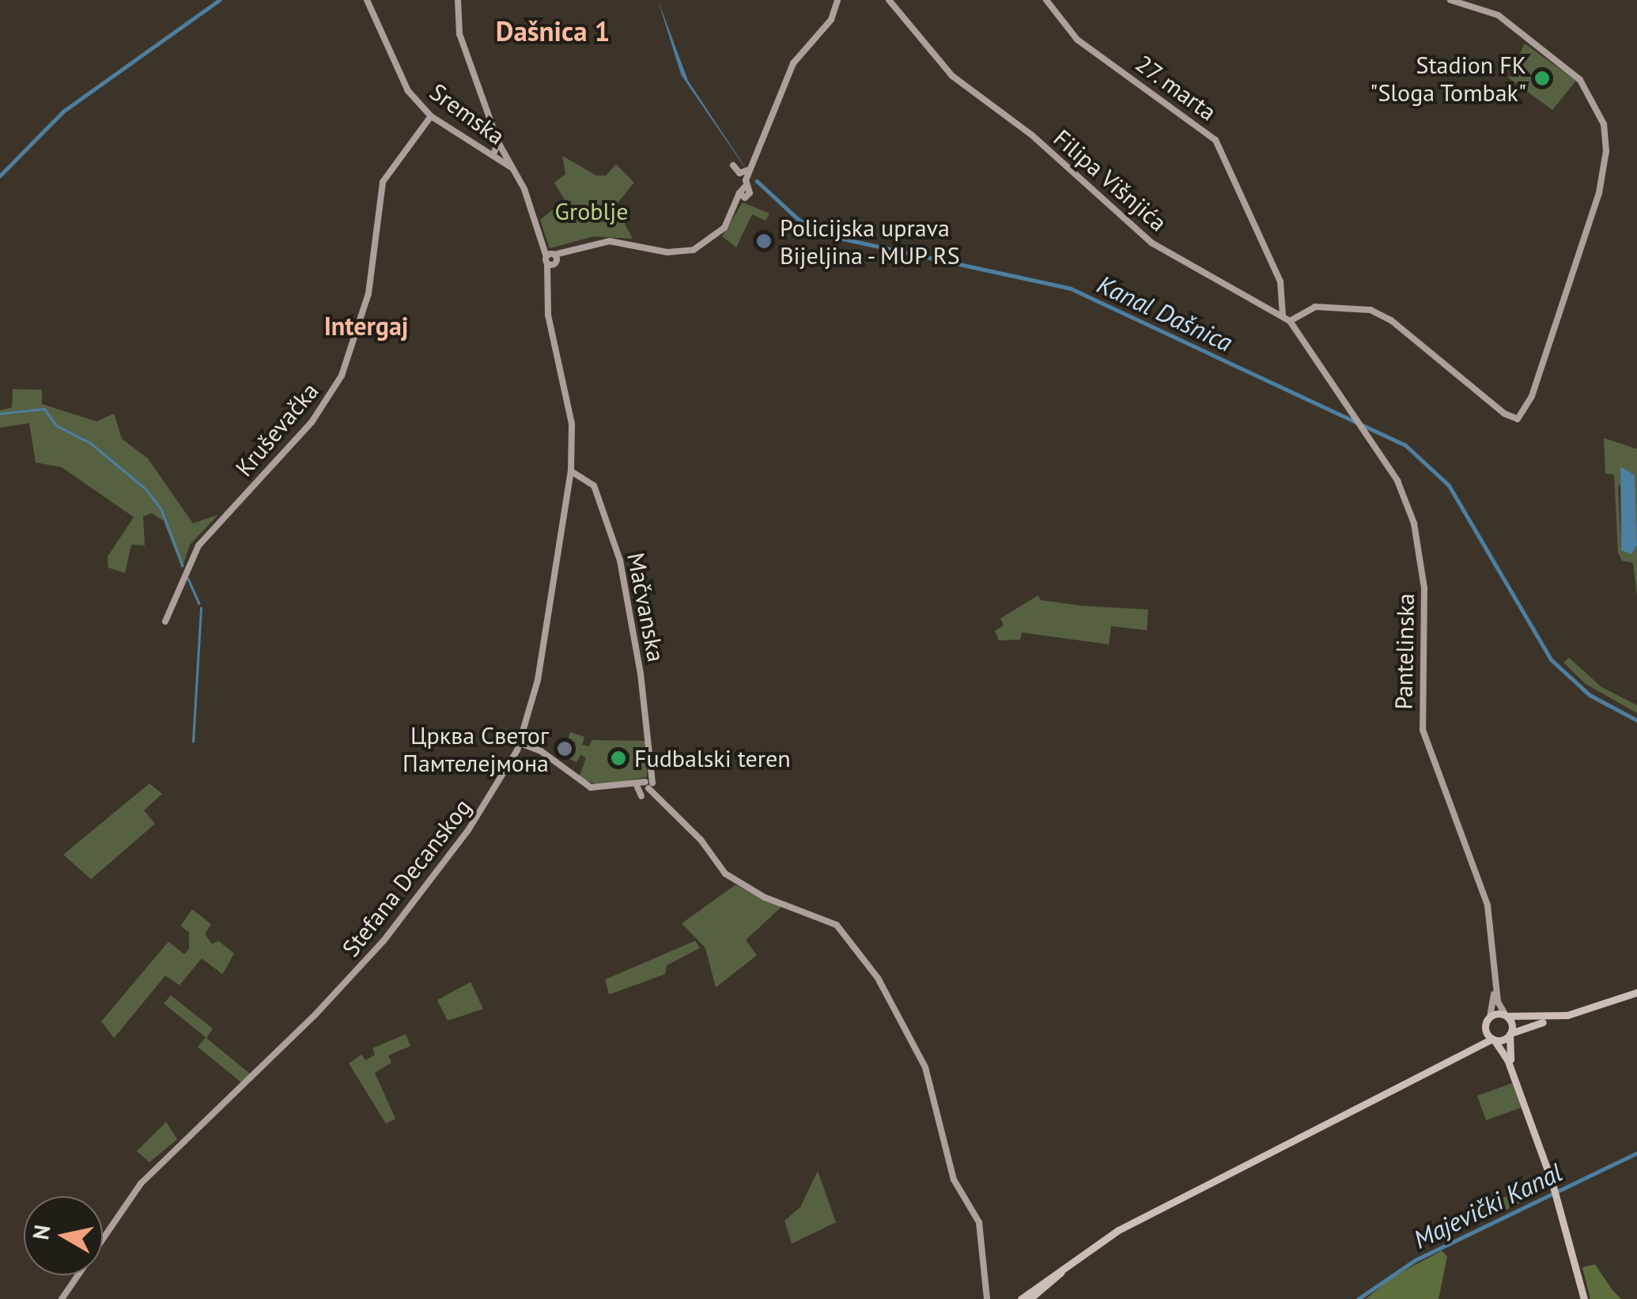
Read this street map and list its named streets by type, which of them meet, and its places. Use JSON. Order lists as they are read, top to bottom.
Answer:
{
  "streets": {
    "main road": [
      "27. marta",
      "Sremska",
      "Filipa Višnjića",
      "Kruševačka",
      "Mačvanska",
      "Pantelinska",
      "Stefana Decanskog"
    ]
  },
  "crossings": [
    ["27. marta", "Filipa Višnjića"],
    ["Sremska", "Kruševačka"],
    ["Sremska", "Stefana Decanskog"],
    ["Filipa Višnjića", "Pantelinska"],
    ["Mačvanska", "Stefana Decanskog"]
  ],
  "districts": ["Dašnica 1", "Intergaj"],
  "water": ["Kanal Dašnica", "Majevički Kanal"],
  "parks": ["Groblje"],
  "places": [
    "Stadion FK \"Sloga Tombak\"",
    "Policijska uprava Bijeljina - MUP RS",
    "Црква Светог Памтелејмона",
    "Fudbalski teren"
  ],
  "north": "left"
}
